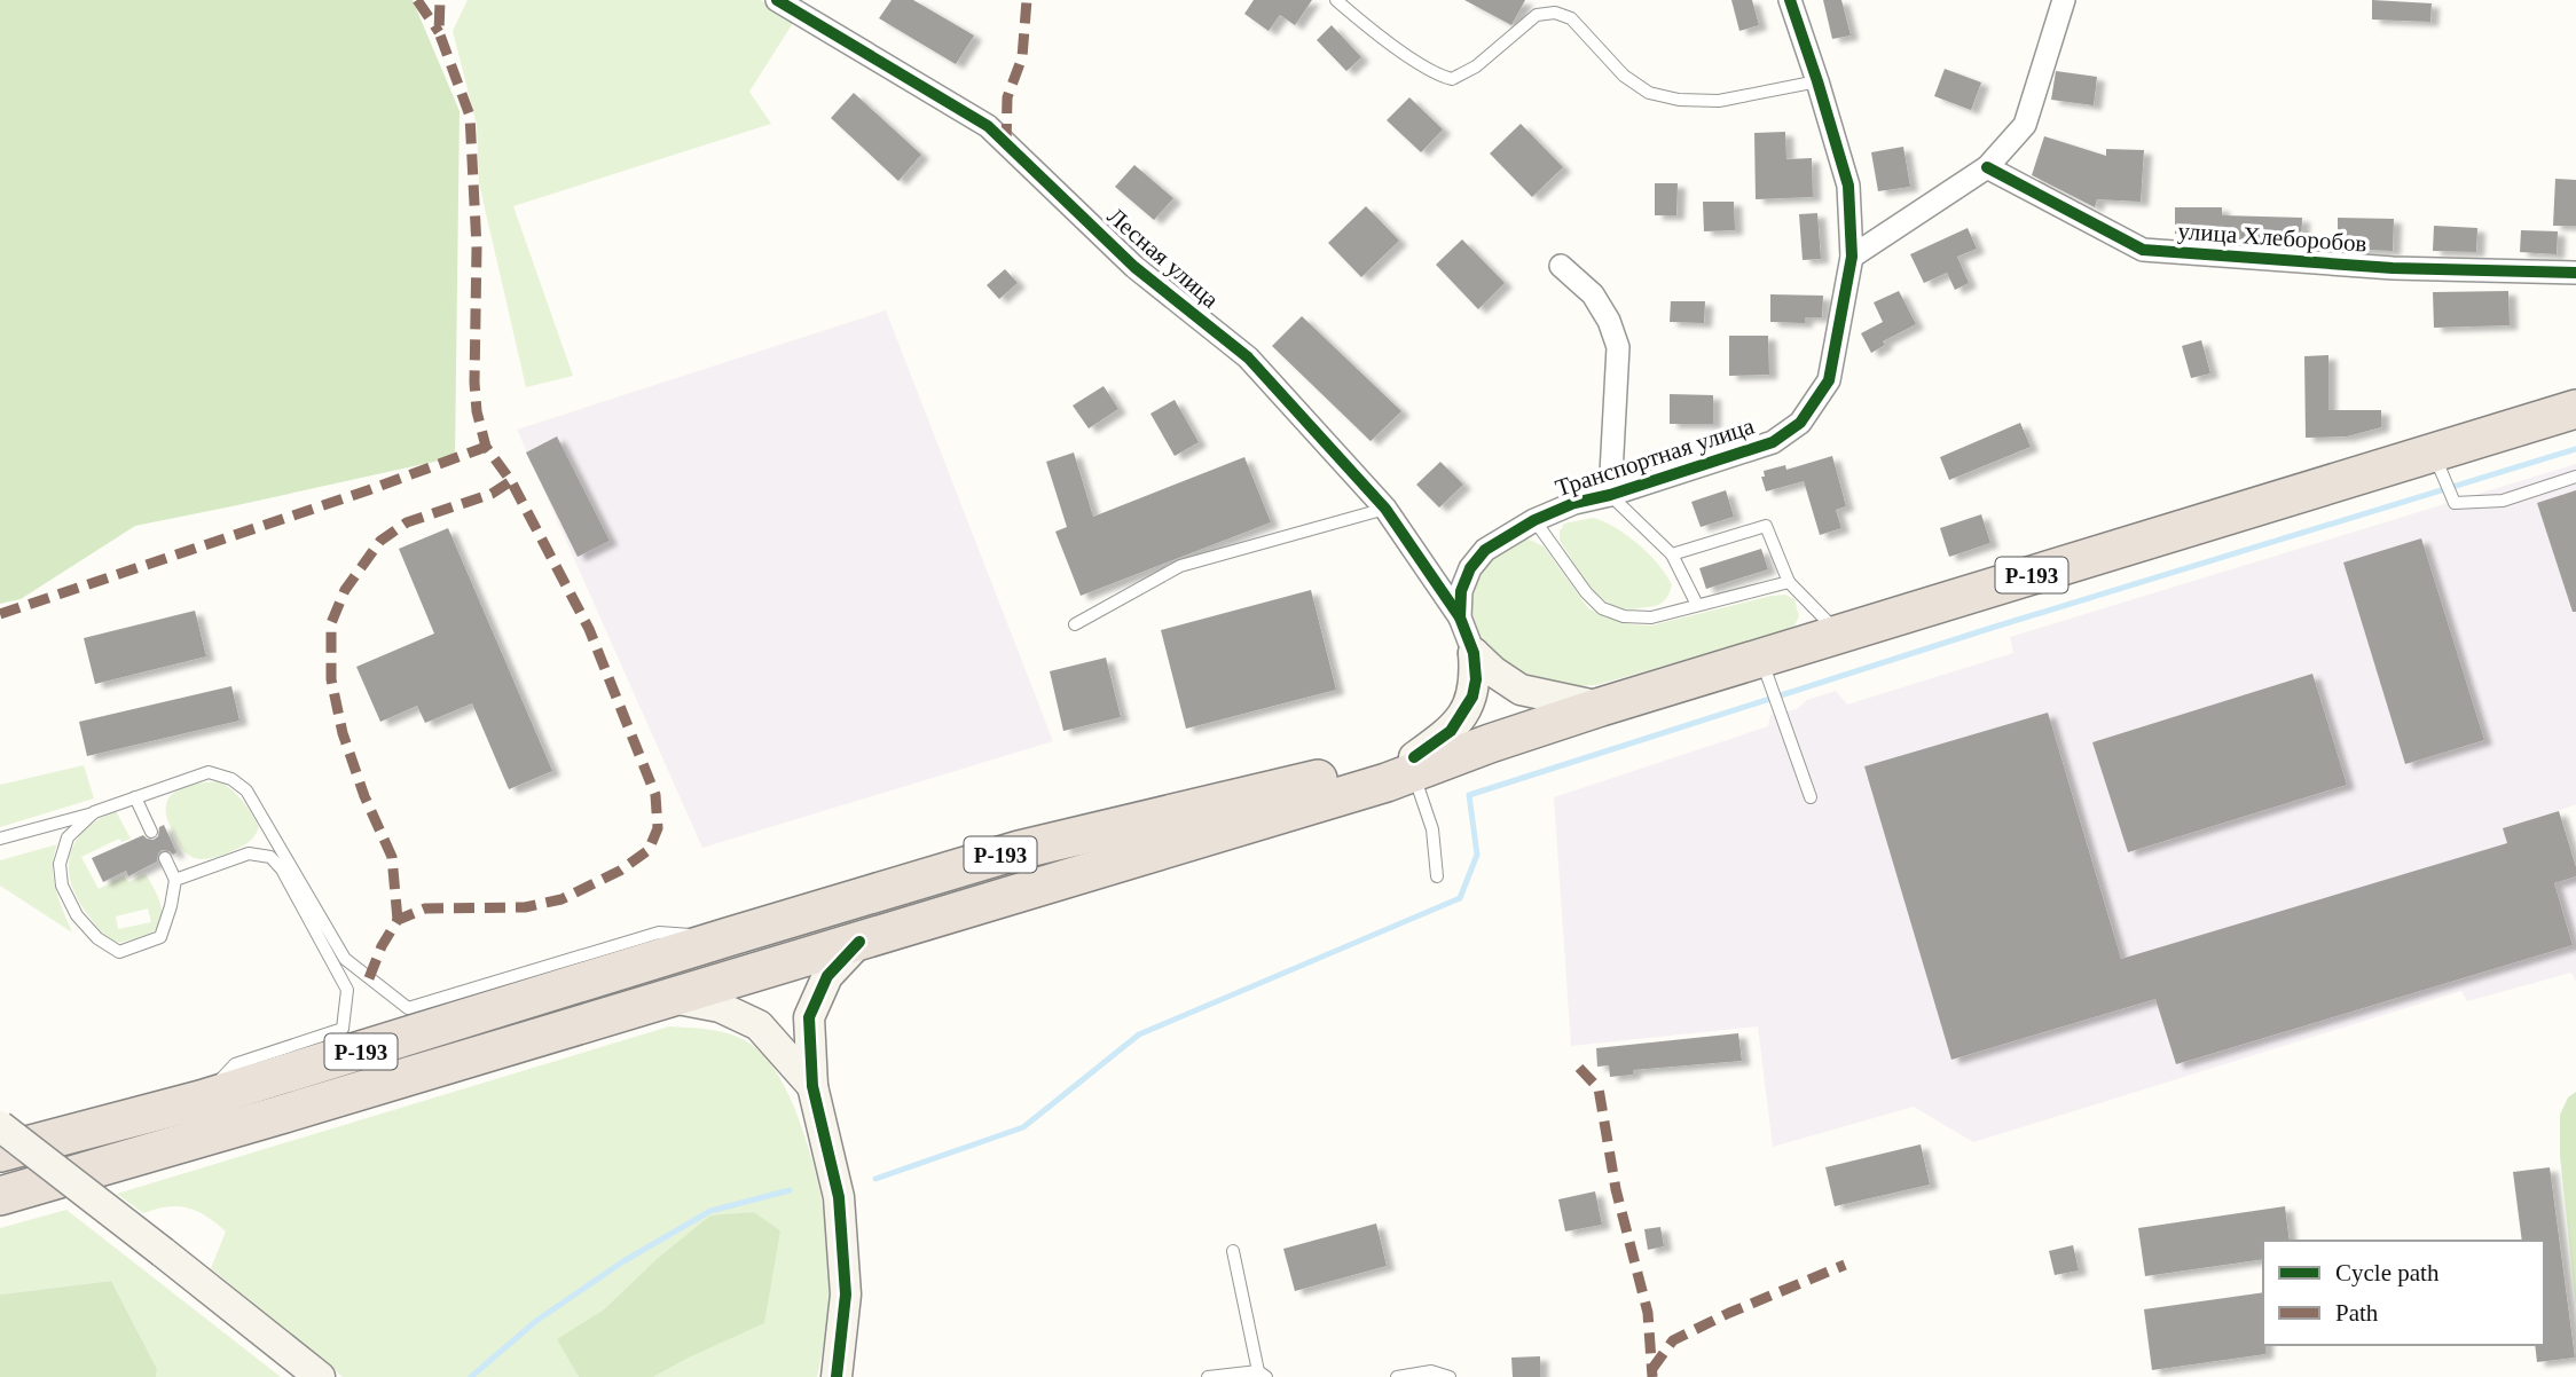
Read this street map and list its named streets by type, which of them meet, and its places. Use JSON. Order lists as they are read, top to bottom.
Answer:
{
  "streets": {
    "highway": ["Р-193"],
    "street": ["улица Хлеборобов", "Лесная улица", "Транспортная улица"]
  },
  "crossings": [
    ["Лесная улица", "Транспортная улица"]
  ],
  "legend": ["Cycle path", "Path"]
}
